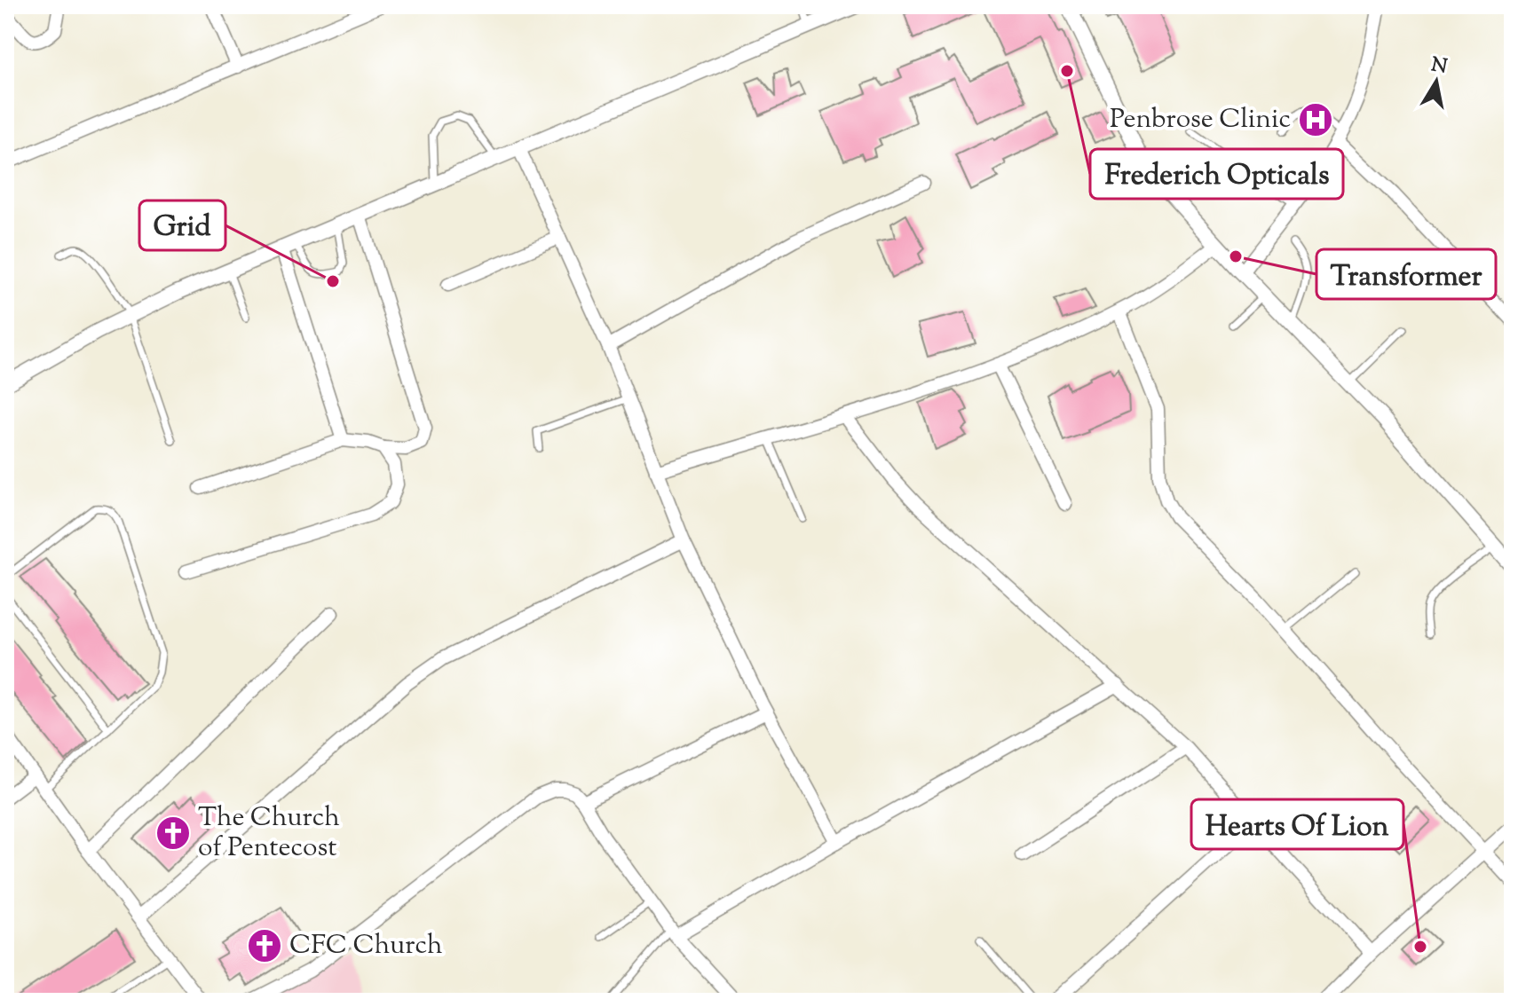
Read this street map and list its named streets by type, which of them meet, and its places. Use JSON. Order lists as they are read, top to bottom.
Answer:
{
  "places": {
    "other": [
      "Frederich Opticals",
      "Transformer",
      "Grid",
      "Hearts Of Lion"
    ],
    "hospital": ["Penbrose Clinic"],
    "church": ["The Church of Pentecost", "CFC Church"]
  },
  "north": "top"
}
